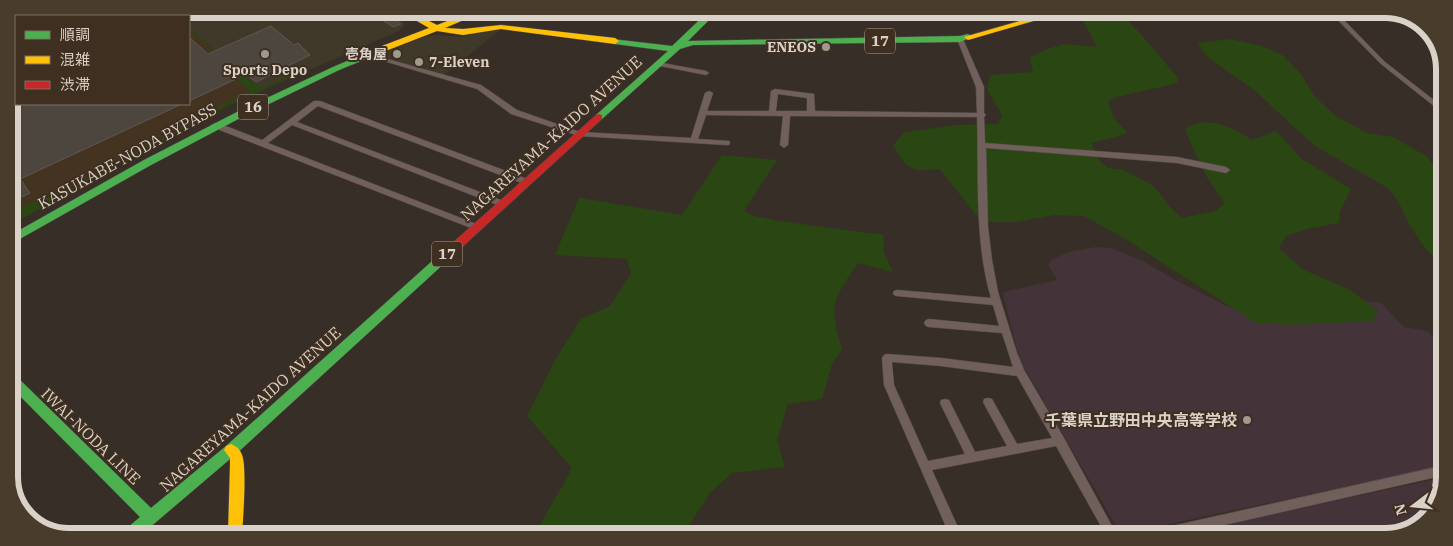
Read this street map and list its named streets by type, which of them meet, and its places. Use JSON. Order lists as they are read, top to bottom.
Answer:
{
  "streets": {
    "main road": [
      "17",
      "16",
      "NAGAREYAMA-KAIDO AVENUE",
      "KASUKABE-NODA BYPASS",
      "IWAI-NODA LINE"
    ]
  },
  "crossings": [
    ["NAGAREYAMA-KAIDO AVENUE", "IWAI-NODA LINE"]
  ],
  "places": [
    "ENEOS",
    "Sports Depo",
    "壱角屋",
    "7-Eleven",
    "千葉県立野田中央高等学校"
  ],
  "legend": ["順調", "混雑", "渋滞"],
  "north": "left"
}
